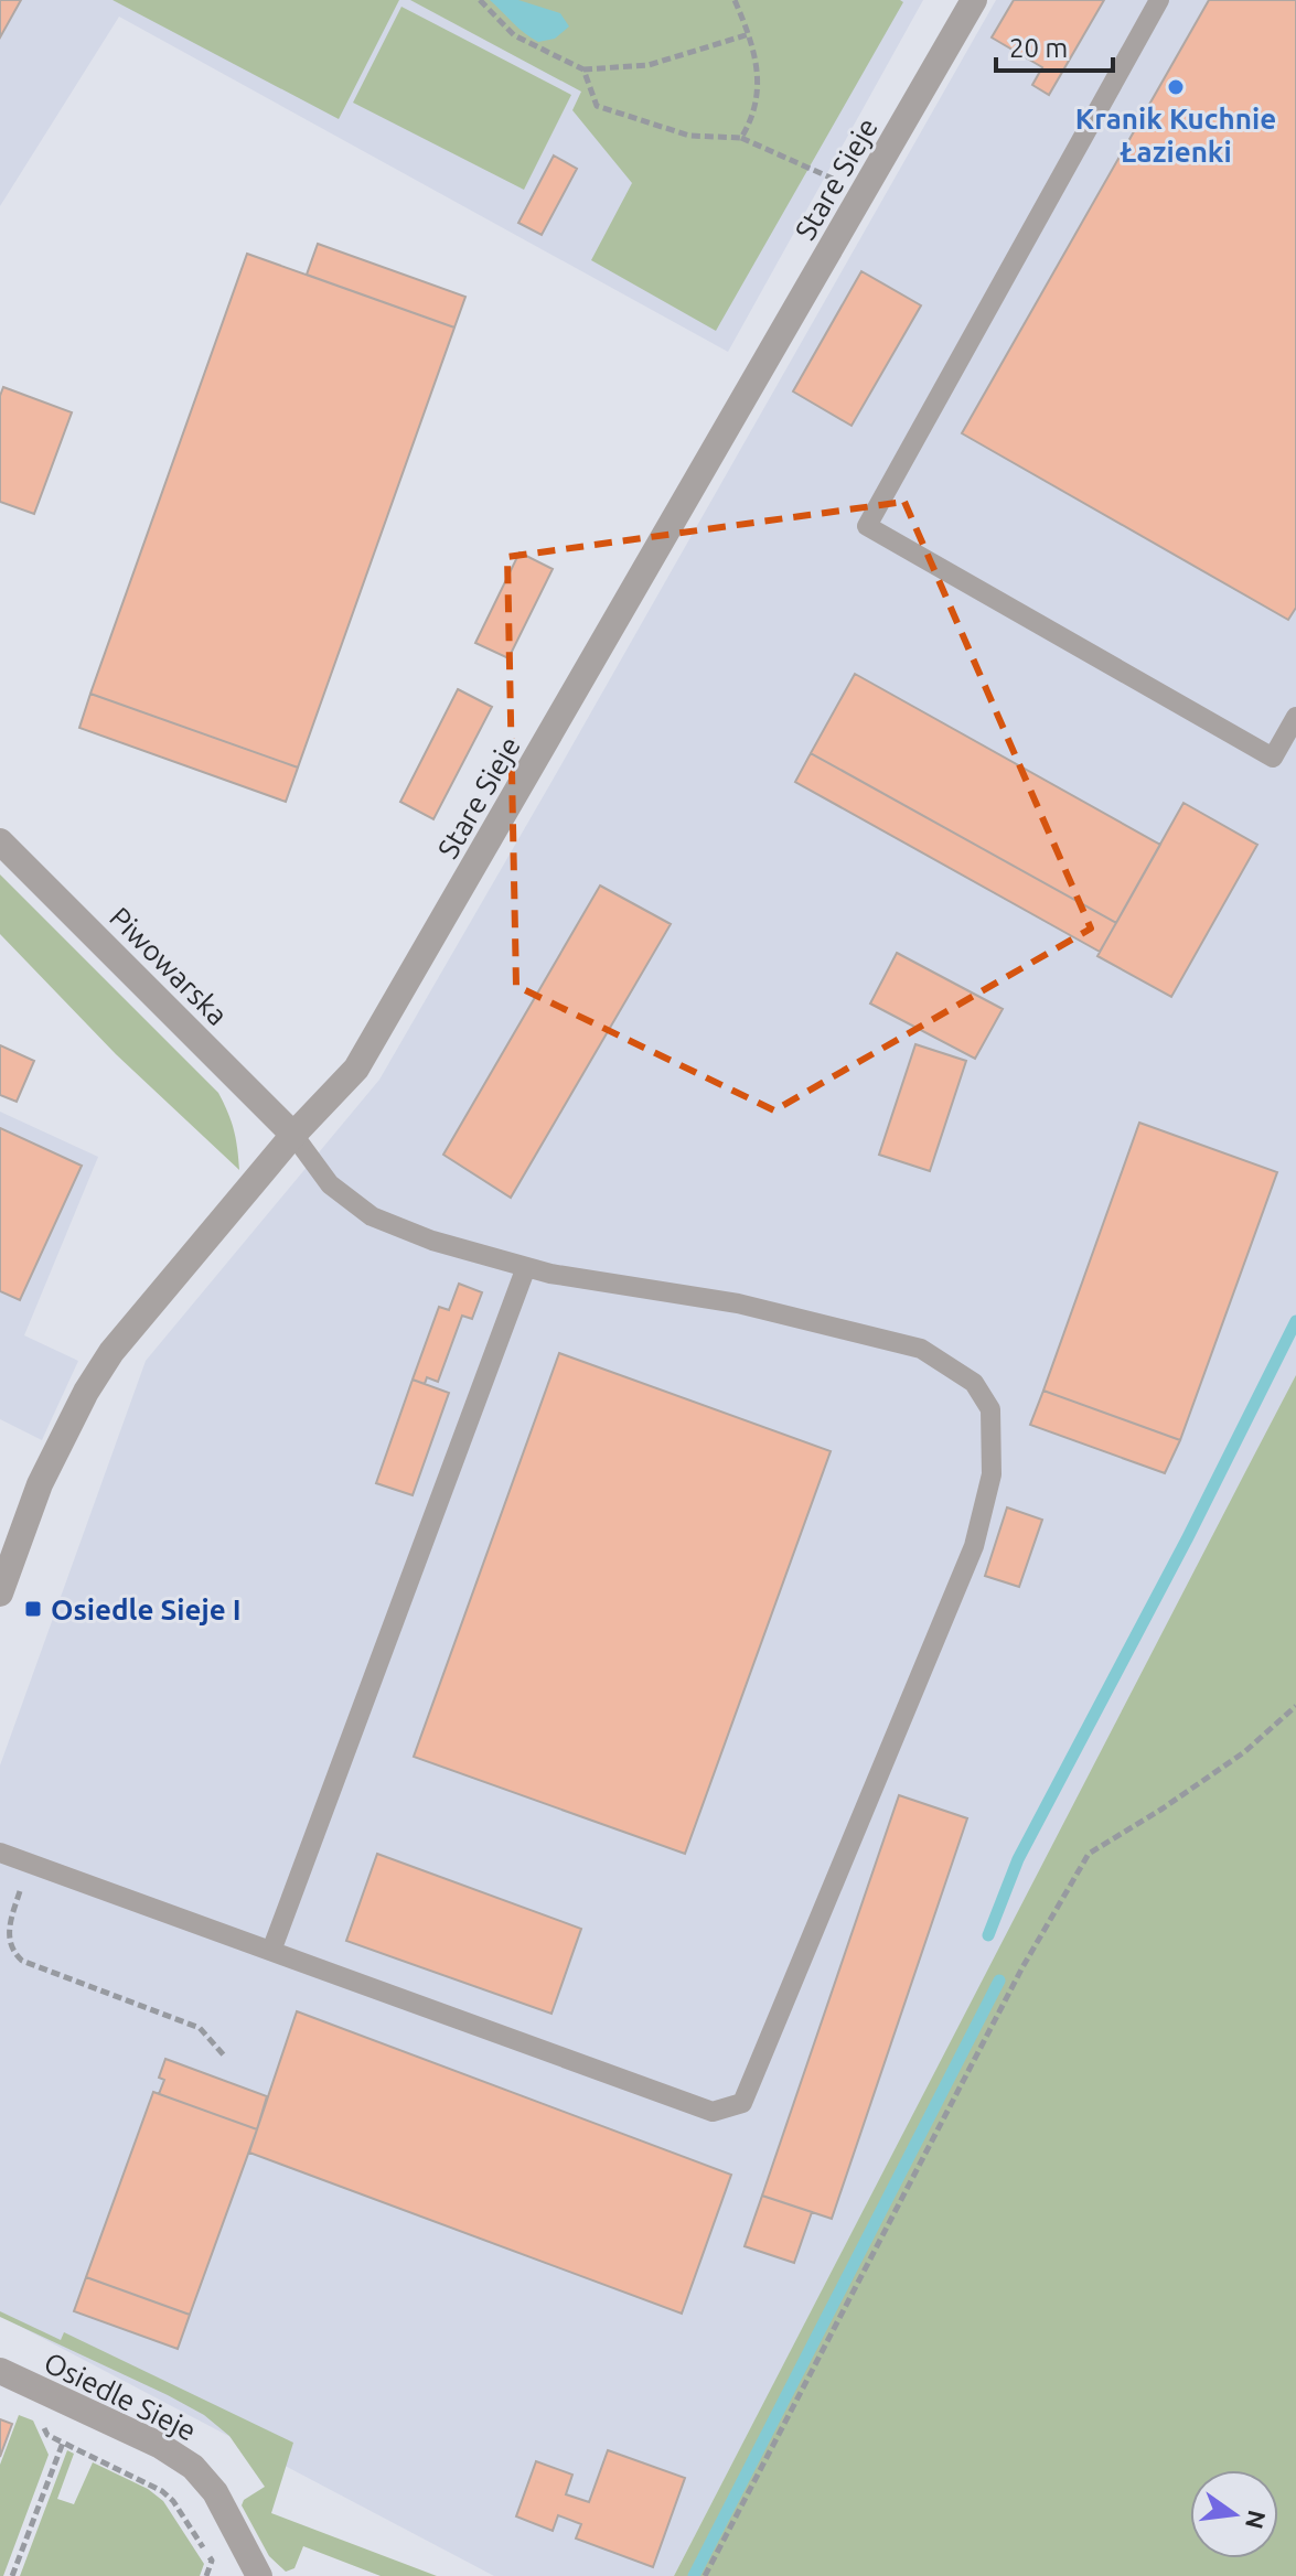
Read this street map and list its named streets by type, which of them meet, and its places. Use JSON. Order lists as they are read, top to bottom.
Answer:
{
  "streets": {
    "street": ["Stare Sieje", "Piwowarska", "Osiedle Sieje"]
  },
  "crossings": [
    ["Stare Sieje", "Piwowarska"]
  ],
  "places": {
    "other": ["Kranik Kuchnie Łazienki"],
    "transit": ["Osiedle Sieje I"]
  },
  "scale_bar": "20 m",
  "north": "right"
}
